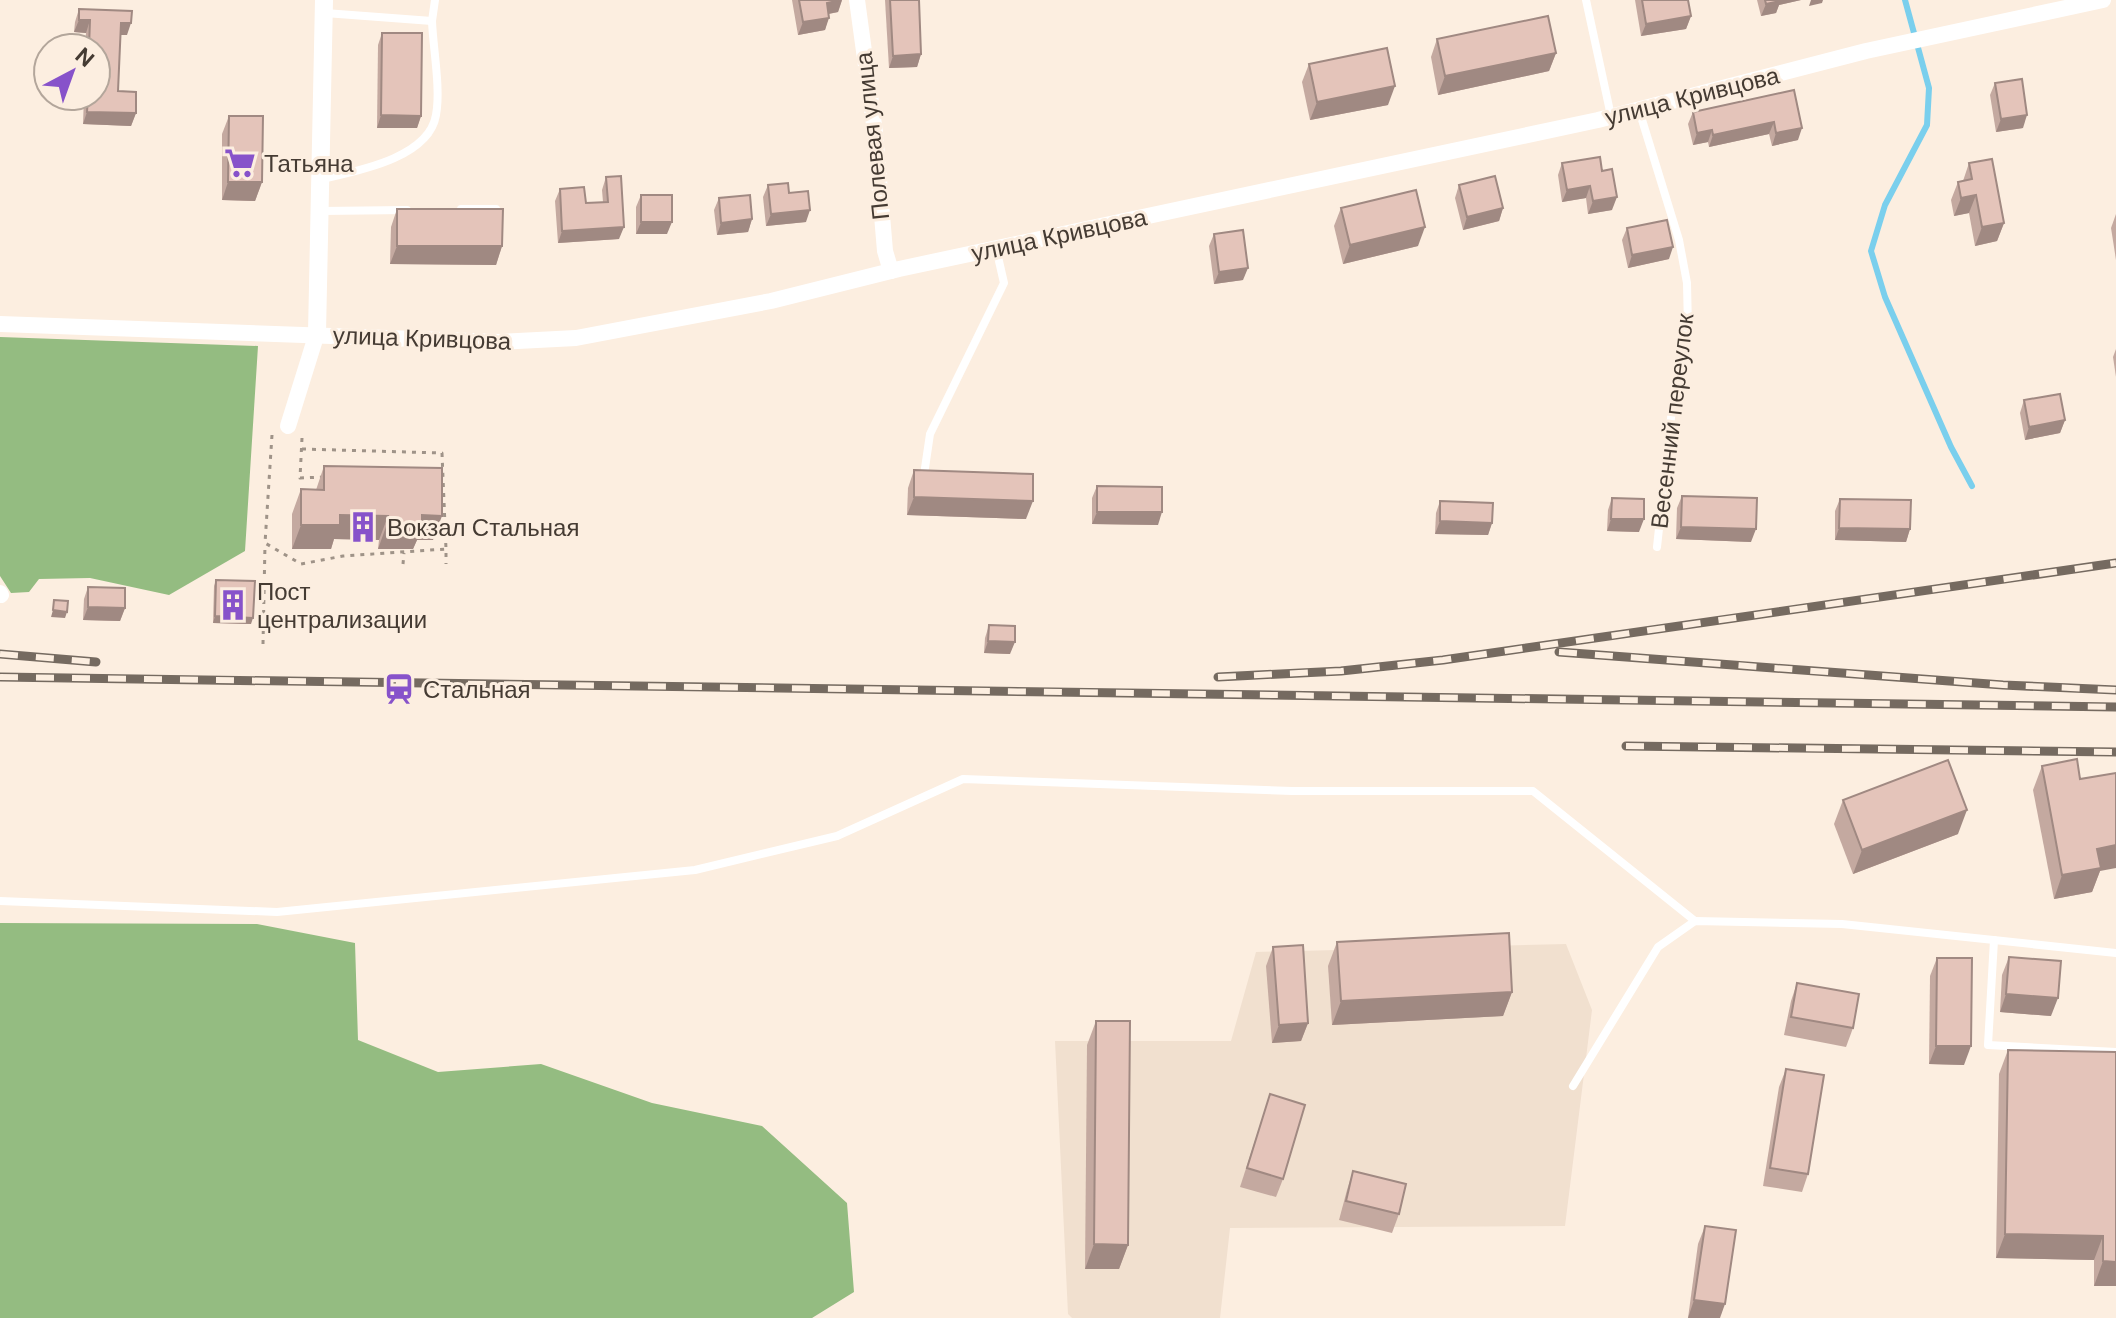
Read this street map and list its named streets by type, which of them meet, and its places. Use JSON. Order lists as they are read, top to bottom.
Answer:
{
  "streets": {
    "street": ["улица Кривцова", "Полевая улица"],
    "lane": ["Весенний переулок"]
  },
  "crossings": [
    ["улица Кривцова", "Полевая улица"],
    ["улица Кривцова", "Весенний переулок"]
  ],
  "places": {
    "supermarket": ["Татьяна"],
    "building": ["Вокзал Стальная", "Пост централизации"],
    "station": ["Стальная"]
  },
  "north": "top right"
}
